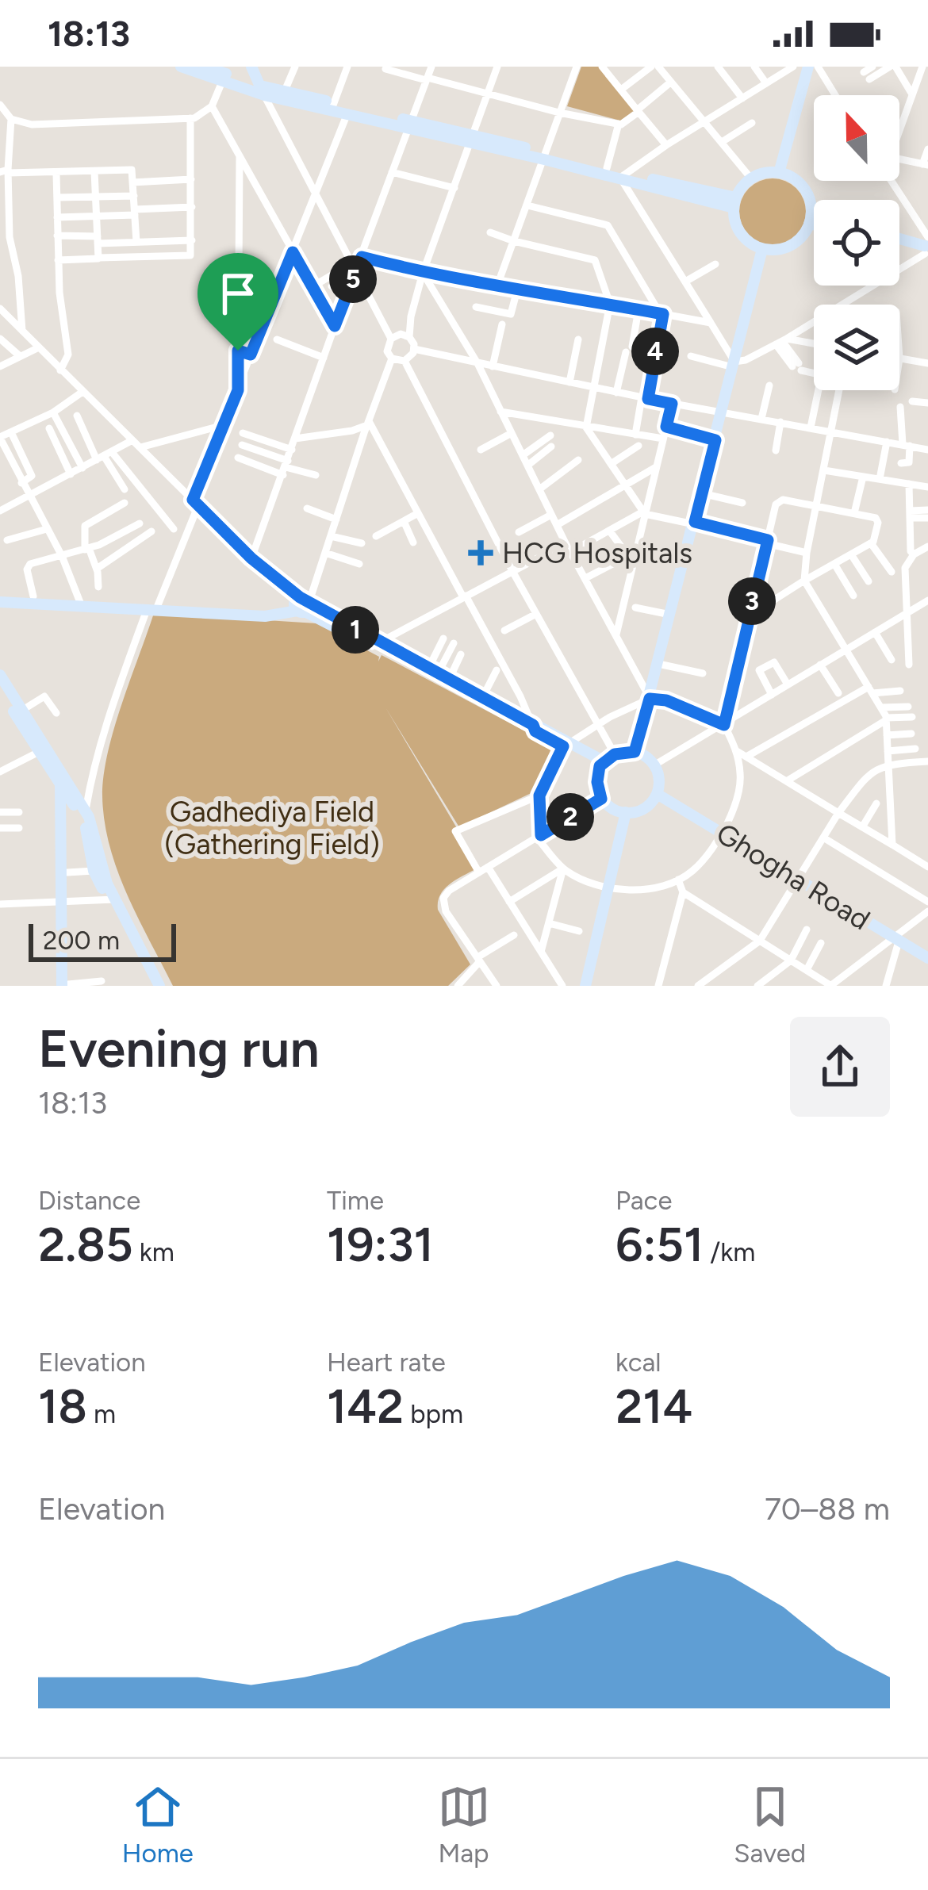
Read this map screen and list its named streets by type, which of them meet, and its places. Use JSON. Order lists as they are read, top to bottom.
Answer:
{
  "streets": {
    "main road": ["Ghogha Road"]
  },
  "parks": ["Gadhediya Field (Gathering Field)"],
  "places": {
    "health": ["HCG Hospitals"]
  },
  "scale_bar": "200 m",
  "north": "top",
  "page": {
    "status": "18:13",
    "pins": [
      "5",
      "4",
      "3",
      "1",
      "2"
    ],
    "scale": "200 m",
    "heading": ["Evening run", "18:13"],
    "stats": [
      ["Distance", "2.85 km"],
      ["Time", "19:31"],
      ["Pace", "6:51 /km"],
      ["Elevation", "18 m"],
      ["Heart rate", "142 bpm"],
      ["kcal", "214"]
    ],
    "chart": ["Elevation", "70–88 m"],
    "tabs": ["Home", "Map", "Saved"]
  }
}
